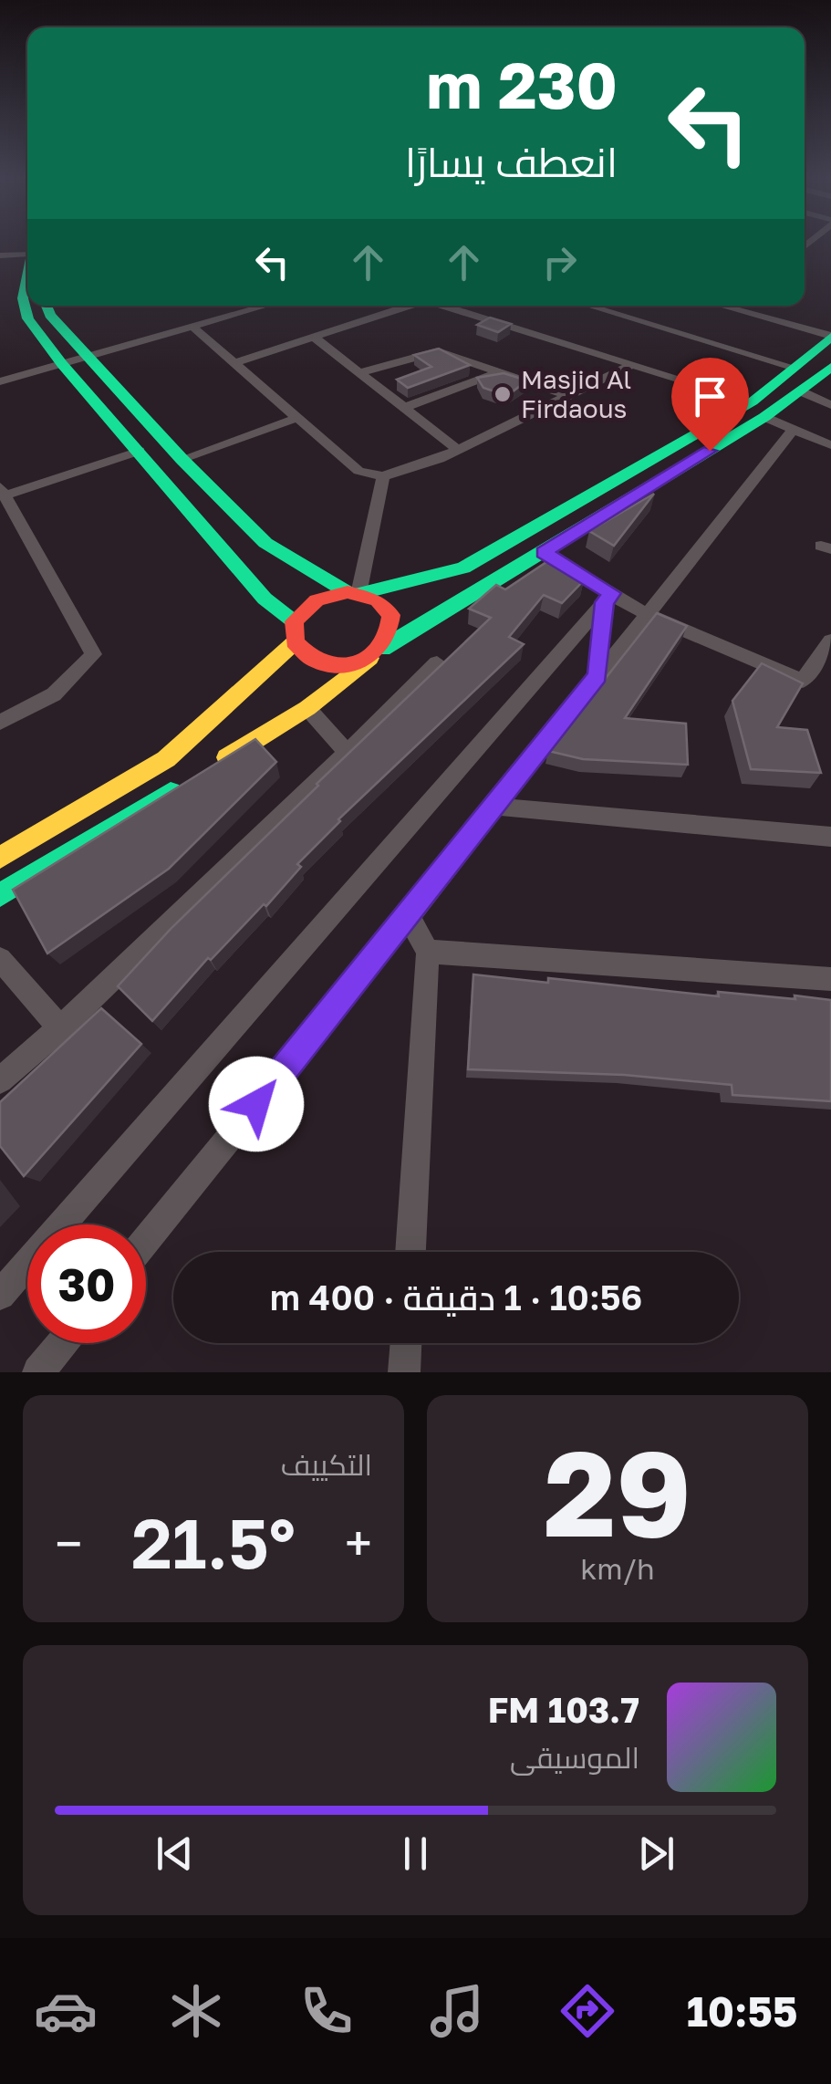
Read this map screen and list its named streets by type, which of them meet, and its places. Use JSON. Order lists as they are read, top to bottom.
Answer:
{
  "places": ["Masjid Al Firdaous"],
  "page": {
    "turn": ["230 m", "انعطف يسارًا"],
    "limit": "30",
    "trip": "10:56 · 1 دقيقة · 400 m",
    "tile": [
      ["29", "km/h"],
      "التكييف"
    ],
    "heat": ["−", "21.5°", "+"],
    "song": ["103.7 FM", "الموسيقى"],
    "tabs": "10:55"
  }
}
